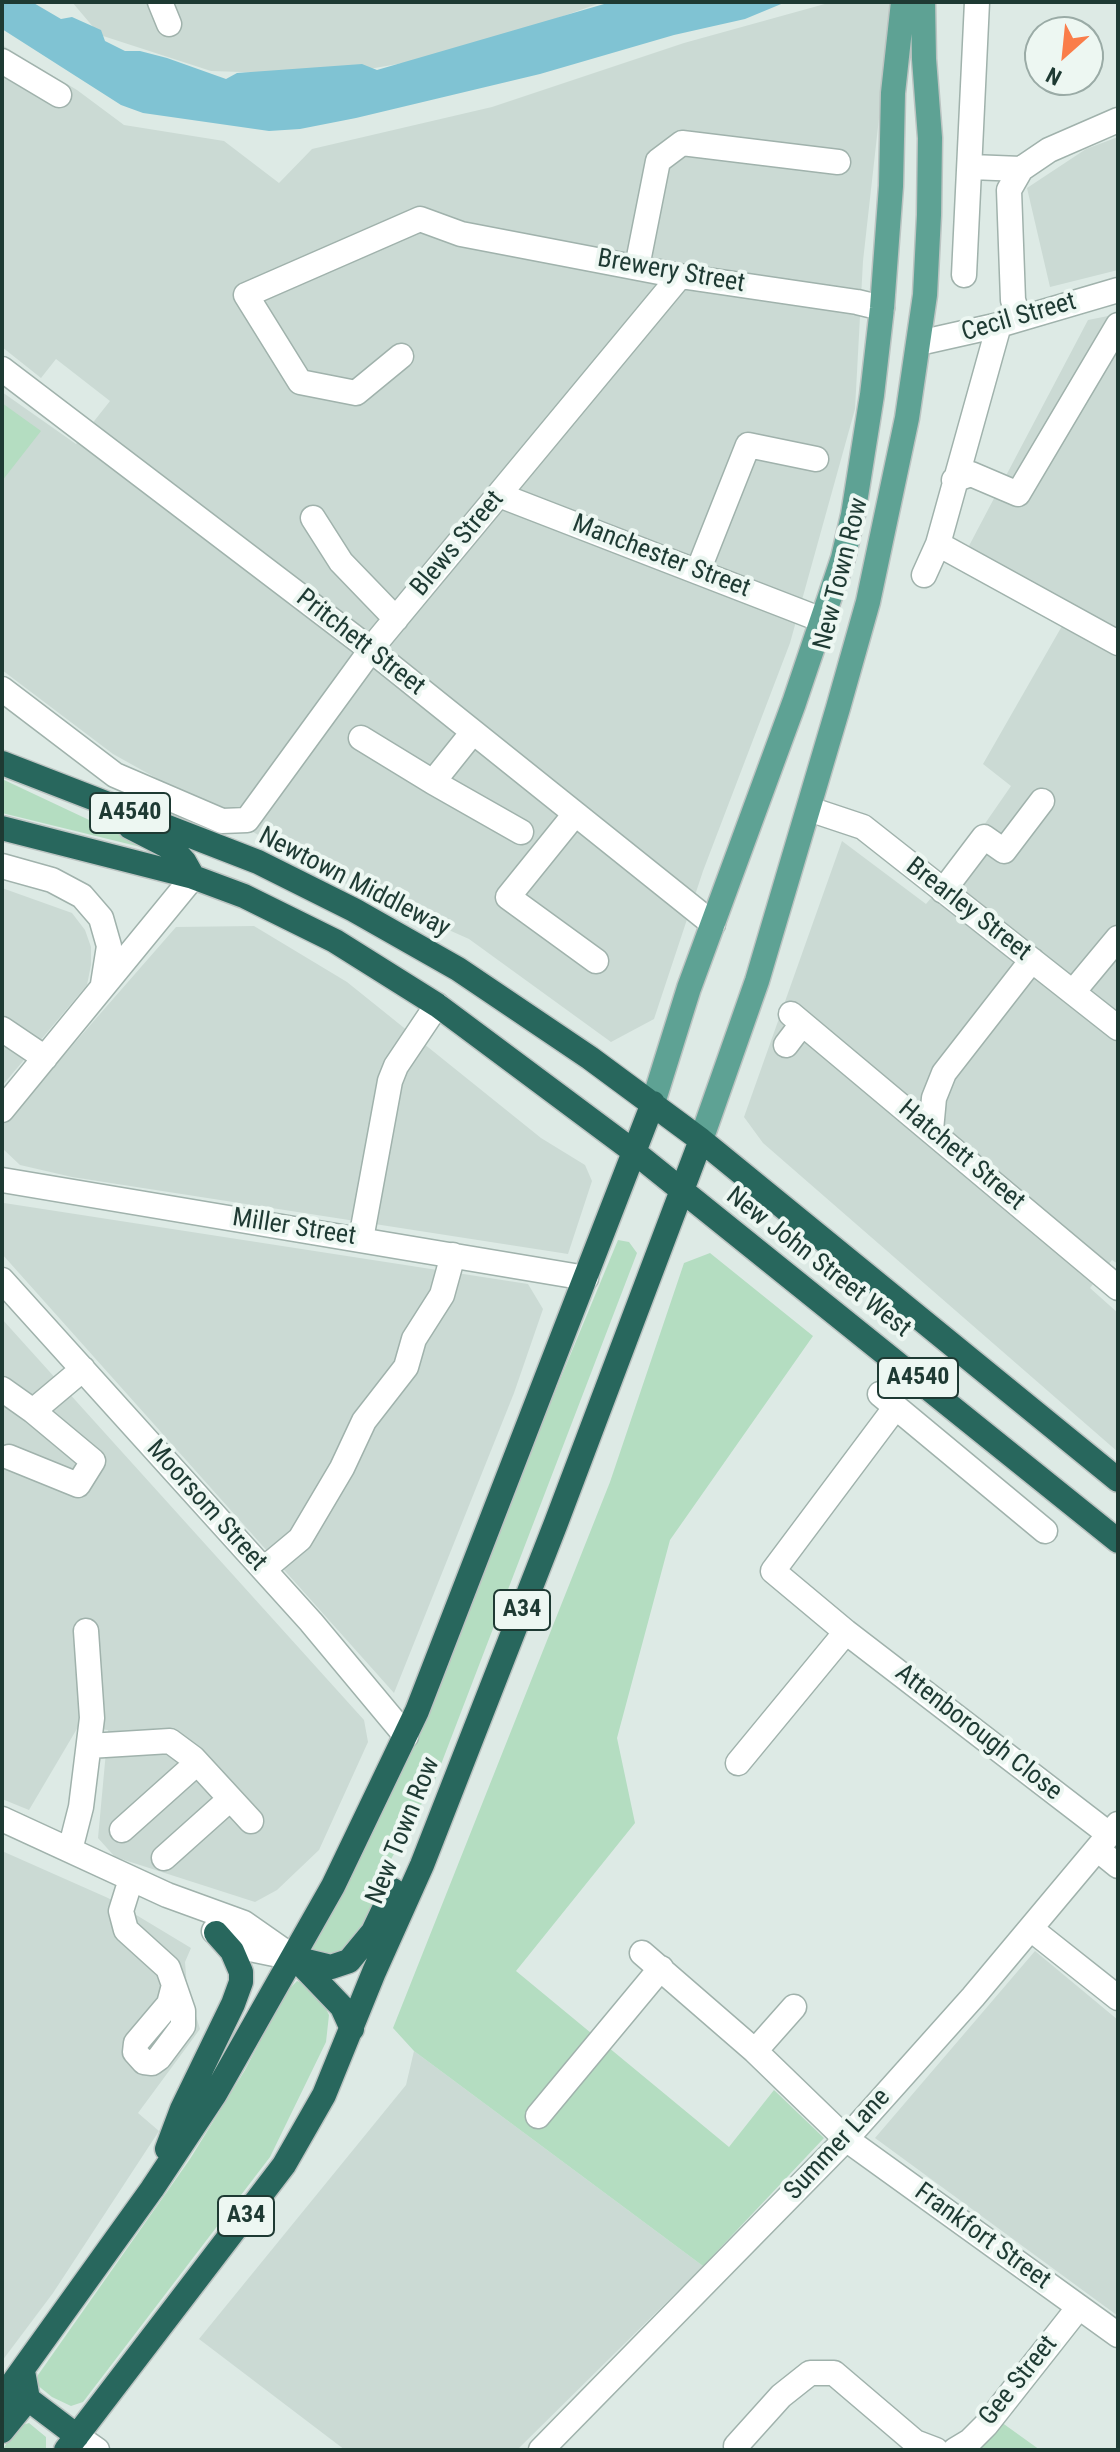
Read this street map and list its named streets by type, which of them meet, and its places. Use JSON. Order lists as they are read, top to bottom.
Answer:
{
  "streets": {
    "highway": [
      "New Town Row",
      "A4540",
      "Newtown Middleway",
      "New John Street West",
      "A34"
    ],
    "street": [
      "Brewery Street",
      "Cecil Street",
      "Blews Street",
      "Manchester Street",
      "Pritchett Street",
      "Brearley Street",
      "Hatchett Street",
      "Miller Street",
      "Moorsom Street",
      "Attenborough Close",
      "Summer Lane",
      "Frankfort Street",
      "Gee Street"
    ]
  },
  "crossings": [
    ["Brewery Street", "Blews Street"],
    ["Brewery Street", "New Town Row"],
    ["Cecil Street", "New Town Row"],
    ["Blews Street", "Manchester Street"],
    ["Blews Street", "Pritchett Street"],
    ["Manchester Street", "New Town Row"],
    ["New Town Row", "Pritchett Street"],
    ["New Town Row", "A4540"],
    ["New Town Row", "Newtown Middleway"],
    ["New Town Row", "Brearley Street"],
    ["New Town Row", "Miller Street"],
    ["New Town Row", "New John Street West"],
    ["New Town Row", "Moorsom Street"],
    ["New Town Row", "A34"],
    ["A4540", "New John Street West"],
    ["A4540", "A34"],
    ["Newtown Middleway", "New John Street West"],
    ["Newtown Middleway", "A34"],
    ["New John Street West", "A34"],
    ["Attenborough Close", "Summer Lane"],
    ["Summer Lane", "Frankfort Street"],
    ["Frankfort Street", "Gee Street"]
  ],
  "north": "bottom left"
}
